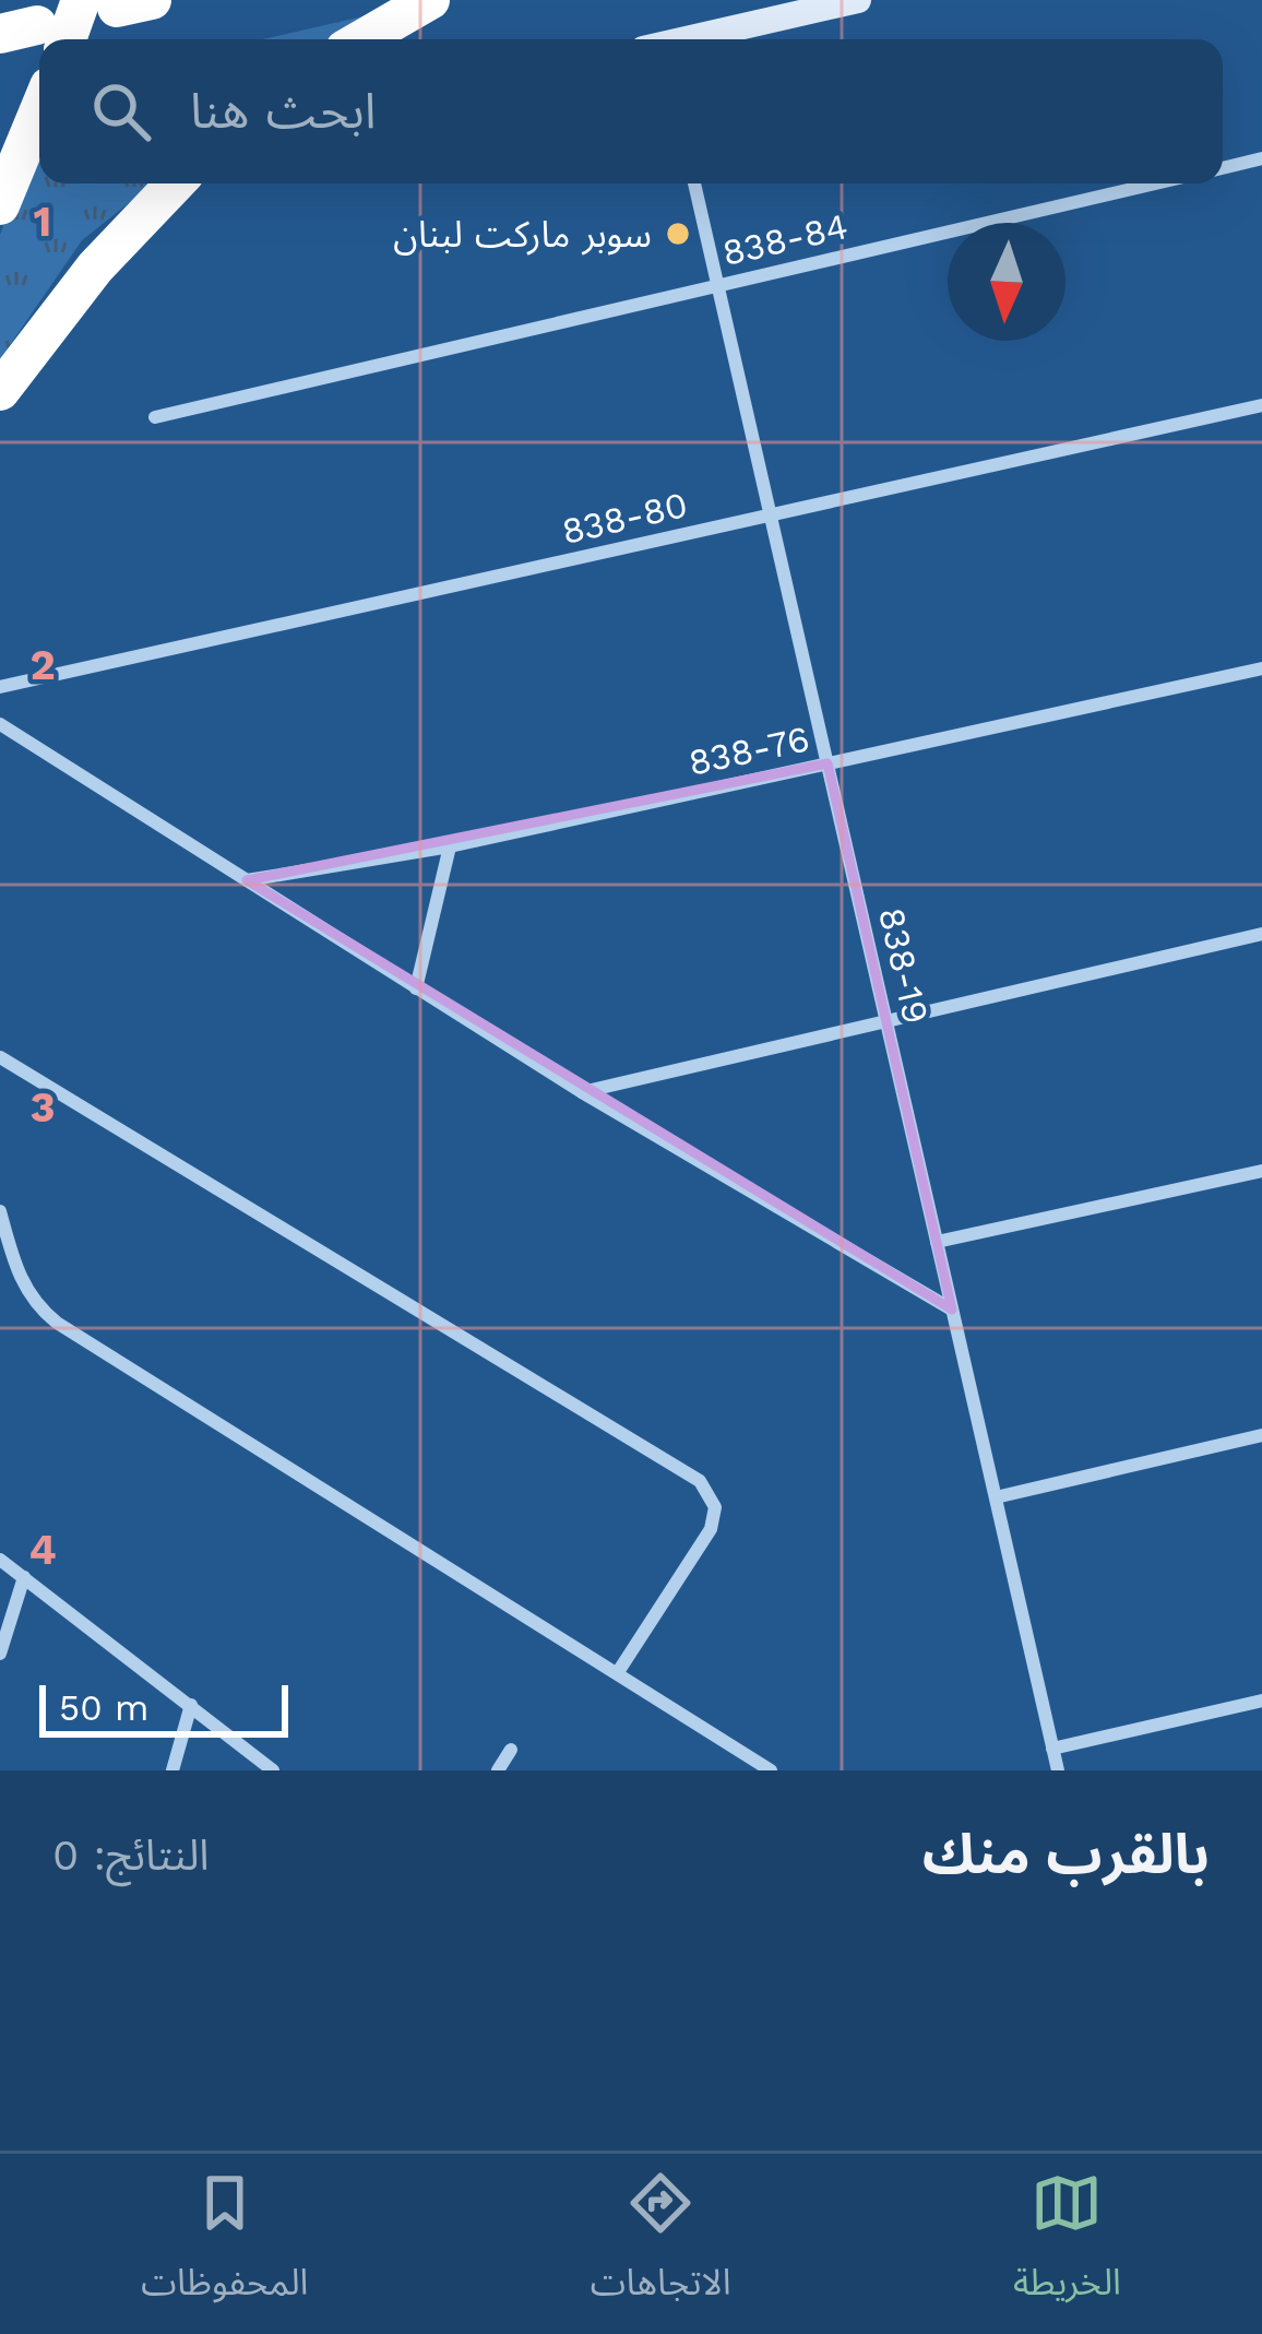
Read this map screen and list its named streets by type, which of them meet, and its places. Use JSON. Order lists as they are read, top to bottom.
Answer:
{
  "streets": {
    "street": [
      "838-84",
      "838-80",
      "838-76",
      "838-19"
    ]
  },
  "crossings": [
    ["838-84", "838-19"],
    ["838-80", "838-19"],
    ["838-76", "838-19"]
  ],
  "places": ["سوبر ماركت لبنان"],
  "scale_bar": "50 m",
  "north": "bottom",
  "page": {
    "search": "ابحث هنا",
    "scale": "50 m",
    "heading": ["بالقرب منك", "النتائج: 0"],
    "nav": ["الخريطة", "الاتجاهات", "المحفوظات"]
  },
  "grid": {
    "rows": [
      "1",
      "2",
      "3",
      "4"
    ]
  }
}
